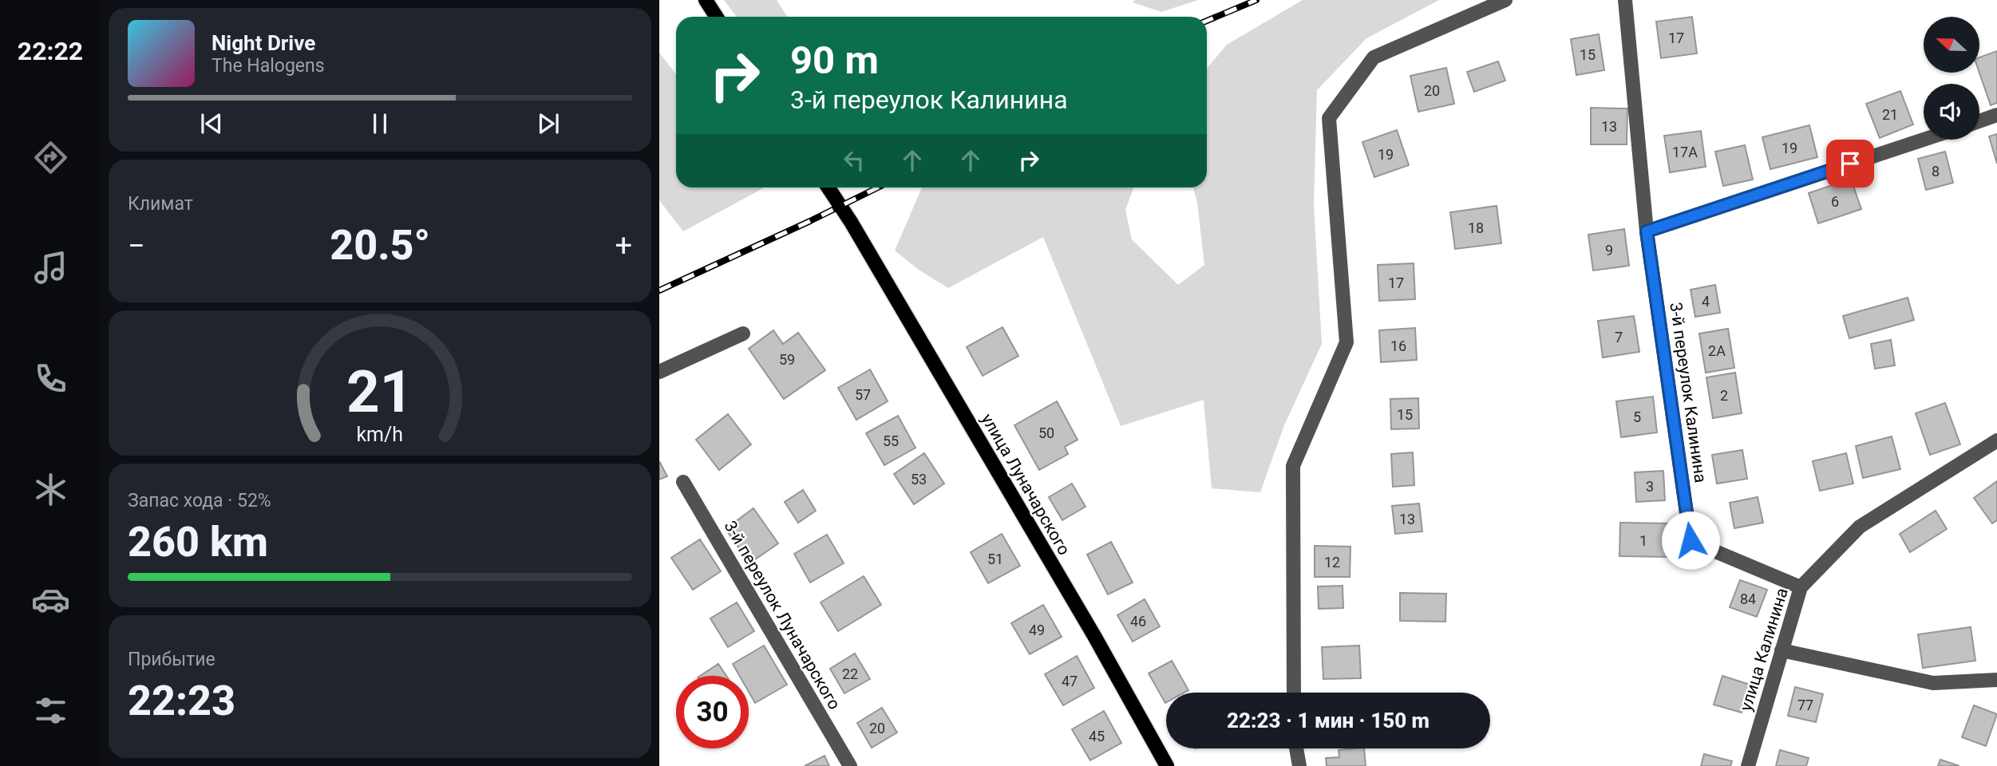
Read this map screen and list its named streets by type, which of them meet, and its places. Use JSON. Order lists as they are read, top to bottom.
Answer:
{
  "streets": {
    "main road": ["улица Луначарского"],
    "street": ["3-й переулок Калинина", "3-й переулок Луначарского", "улица Калинина"]
  },
  "crossings": [
    ["3-й переулок Калинина", "улица Калинина"]
  ],
  "house_numbers": [
    "17",
    "15",
    "20",
    "21",
    "13",
    "19",
    "17А",
    "19",
    "8",
    "6",
    "18",
    "9",
    "17",
    "4",
    "7",
    "16",
    "2А",
    "59",
    "57",
    "2",
    "15",
    "5",
    "50",
    "55",
    "53",
    "3",
    "13",
    "1",
    "51",
    "12",
    "84",
    "46",
    "49",
    "22",
    "47",
    "77",
    "20",
    "45"
  ],
  "north": "left",
  "page": {
    "tabs": "22:22",
    "turn": ["90 m", "3-й переулок Калинина"],
    "song": ["Night Drive", "The Halogens"],
    "tile": [
      "Климат",
      ["Запас хода · 52%", "260 km"],
      ["Прибытие", "22:23"]
    ],
    "heat": ["−", "20.5°", "+"],
    "limit": "30",
    "trip": "22:23 · 1 мин · 150 m",
    "gauge": ["21", "km/h"]
  }
}
